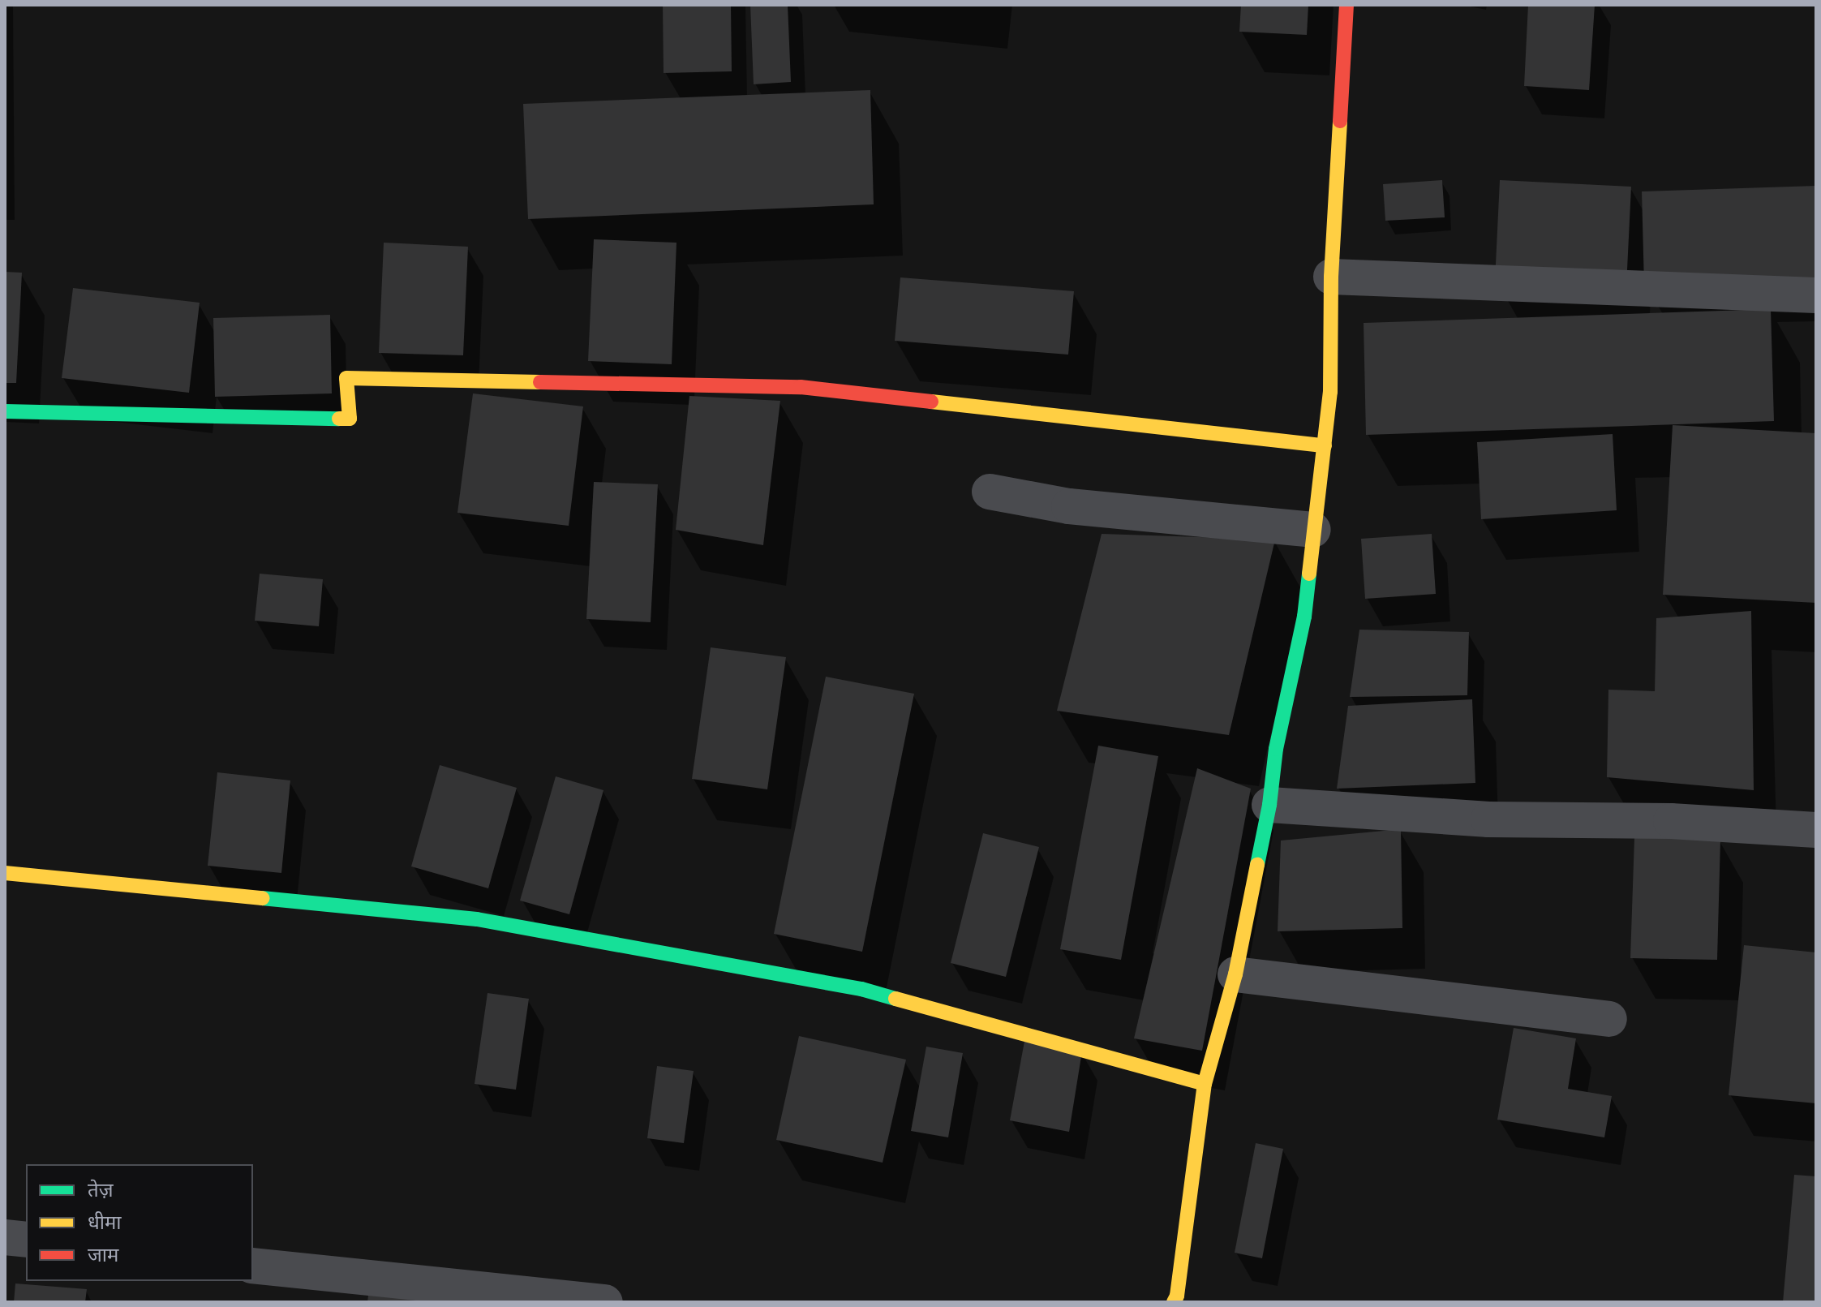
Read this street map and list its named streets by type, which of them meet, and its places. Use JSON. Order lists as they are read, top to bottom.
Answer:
{
  "legend": ["तेज़", "धीमा", "जाम"]
}
